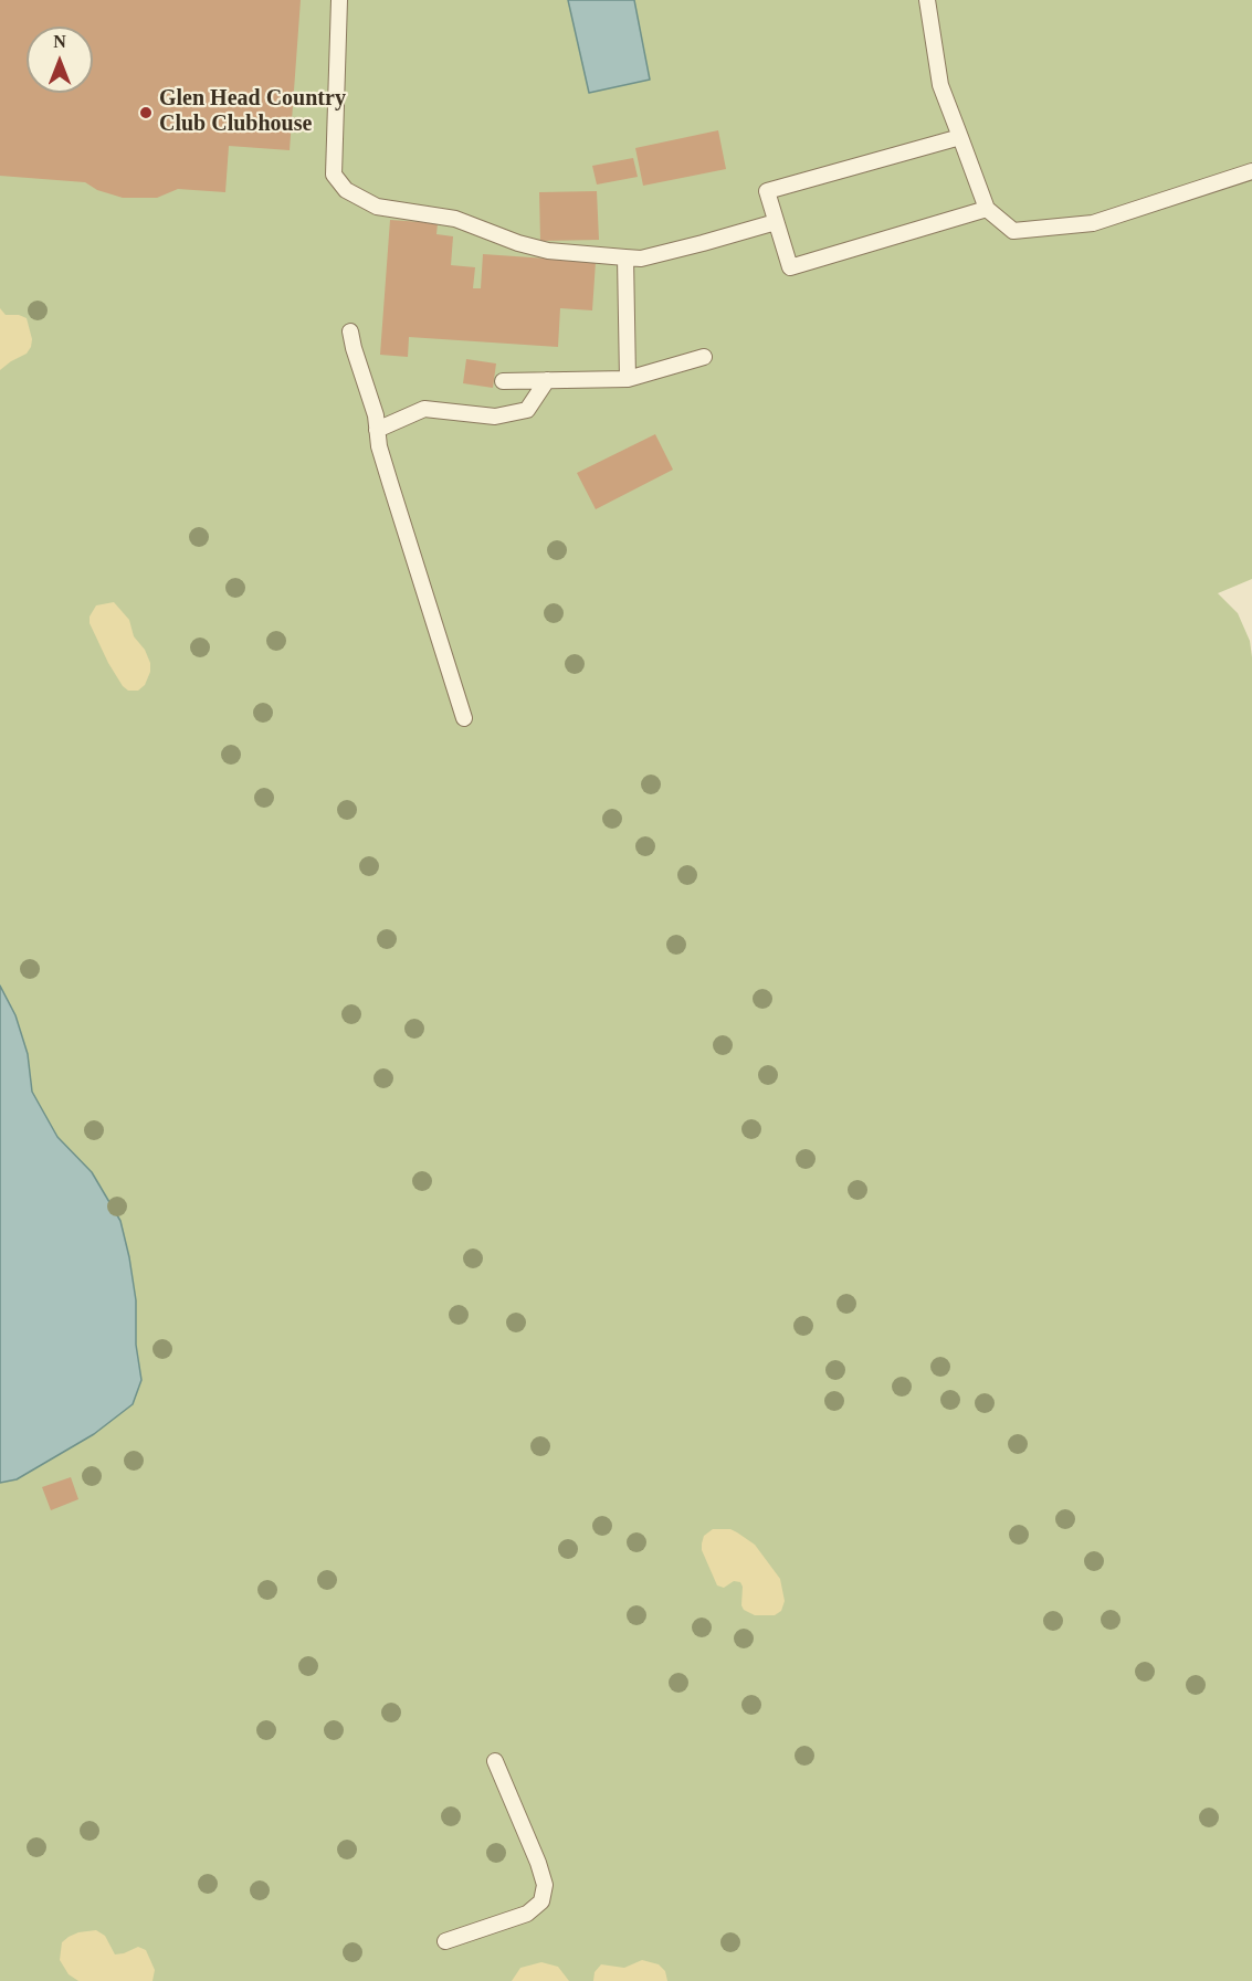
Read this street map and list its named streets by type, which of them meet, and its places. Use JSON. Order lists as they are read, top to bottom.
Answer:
{
  "places": ["Glen Head Country Club Clubhouse"],
  "north": "top"
}
